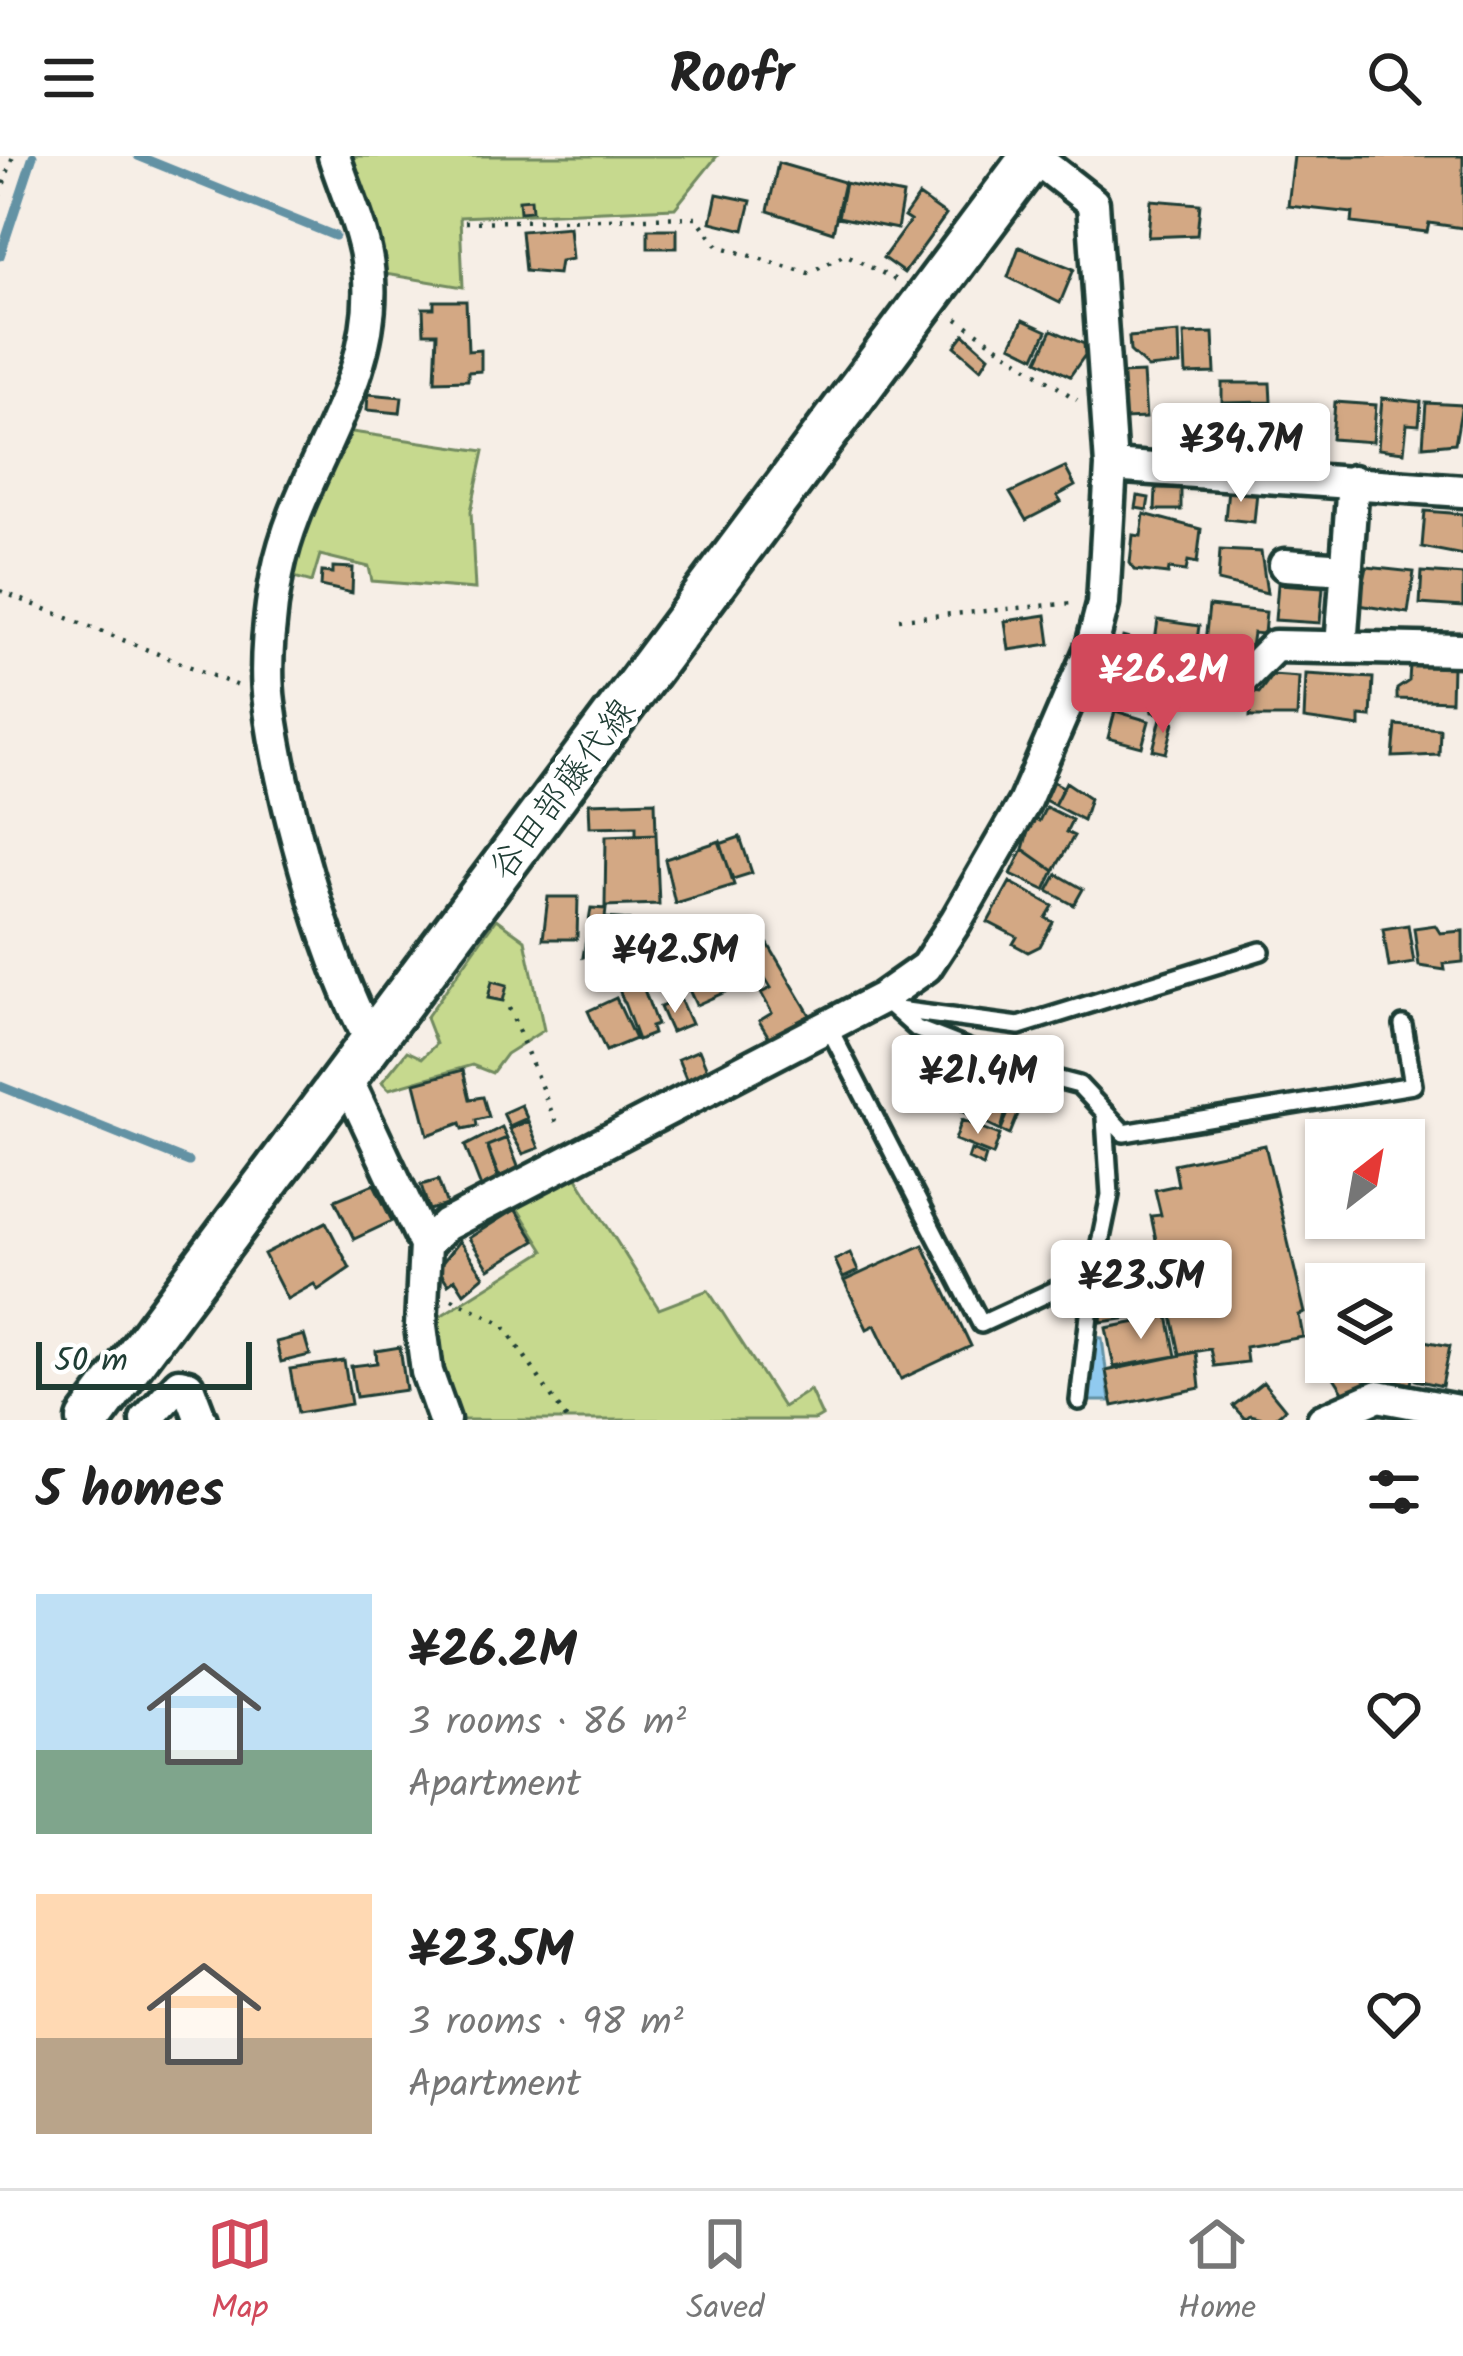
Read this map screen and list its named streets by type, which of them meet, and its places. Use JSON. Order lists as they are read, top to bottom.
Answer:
{
  "streets": {
    "main road": ["谷田部藤代線"]
  },
  "scale_bar": "50 m",
  "north": "top right",
  "page": {
    "header": "Roofr",
    "price": [
      "¥34.7M",
      "¥26.2M",
      "¥42.5M",
      "¥21.4M",
      "¥23.5M"
    ],
    "scale": "50 m",
    "heading": "5 homes",
    "list": [
      {
        "name": "¥26.2M",
        "note": "3 rooms · 86 m² · Apartment"
      },
      {
        "name": "¥23.5M",
        "note": "3 rooms · 98 m² · Apartment"
      }
    ],
    "tabs": ["Map", "Saved", "Home"]
  }
}
